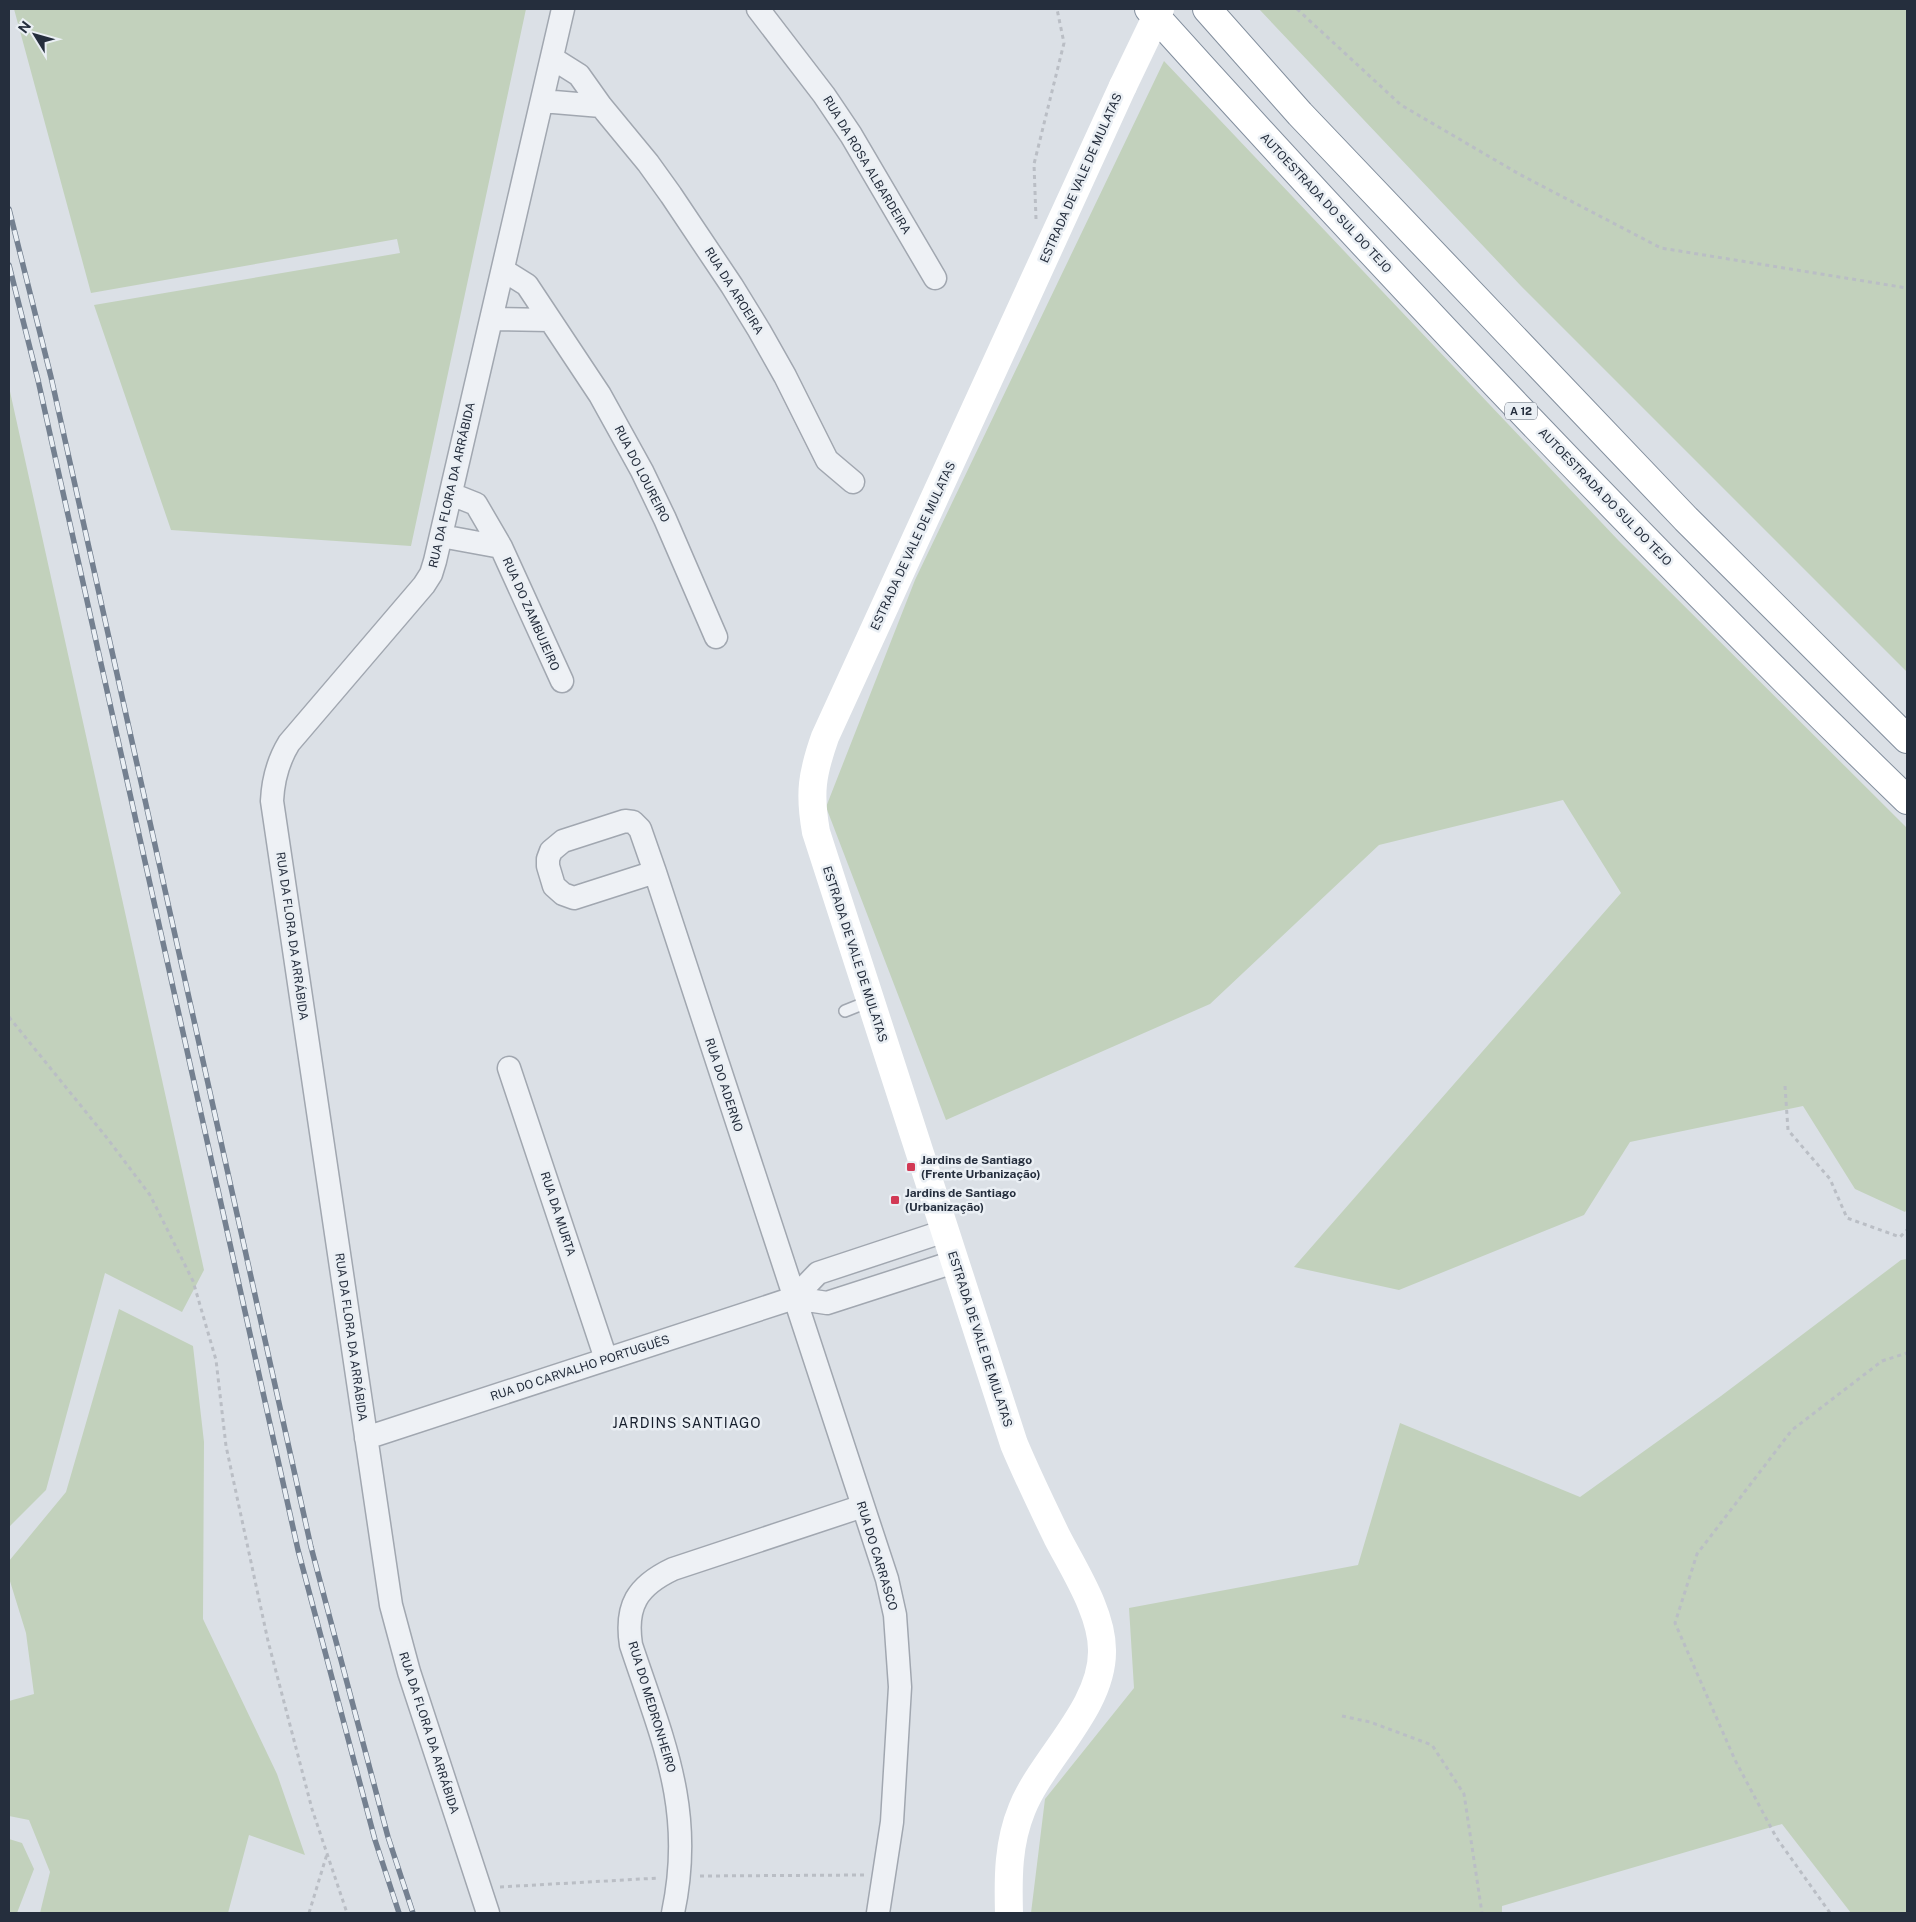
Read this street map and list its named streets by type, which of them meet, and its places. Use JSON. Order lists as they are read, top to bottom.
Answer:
{
  "streets": {
    "main road": ["ESTRADA DE VALE DE MULATAS", "AUTOESTRADA DO SUL DO TEJO", "A 12"],
    "street": [
      "RUA DA ROSA ALBARDEIRA",
      "RUA DA AROEIRA",
      "RUA DO LOUREIRO",
      "RUA DA FLORA DA ARRÁBIDA",
      "RUA DO ZAMBUJEIRO",
      "RUA DO ADERNO",
      "RUA DA MURTA",
      "RUA DO CARVALHO PORTUGUÊS",
      "RUA DO CARRASCO",
      "RUA DO MEDRONHEIRO"
    ]
  },
  "crossings": [
    ["ESTRADA DE VALE DE MULATAS", "RUA DO CARVALHO PORTUGUÊS"],
    ["RUA DA AROEIRA", "RUA DA FLORA DA ARRÁBIDA"],
    ["RUA DO LOUREIRO", "RUA DA FLORA DA ARRÁBIDA"],
    ["RUA DA FLORA DA ARRÁBIDA", "RUA DO ZAMBUJEIRO"],
    ["RUA DA FLORA DA ARRÁBIDA", "RUA DO CARVALHO PORTUGUÊS"],
    ["RUA DO ADERNO", "RUA DO CARVALHO PORTUGUÊS"],
    ["RUA DO ADERNO", "RUA DO CARRASCO"],
    ["RUA DA MURTA", "RUA DO CARVALHO PORTUGUÊS"],
    ["RUA DO CARVALHO PORTUGUÊS", "RUA DO CARRASCO"],
    ["RUA DO CARRASCO", "RUA DO MEDRONHEIRO"]
  ],
  "districts": ["JARDINS SANTIAGO"],
  "places": {
    "transit": ["Jardins de Santiago (Frente Urbanização)", "Jardins de Santiago (Urbanização)"]
  },
  "north": "top left"
}
